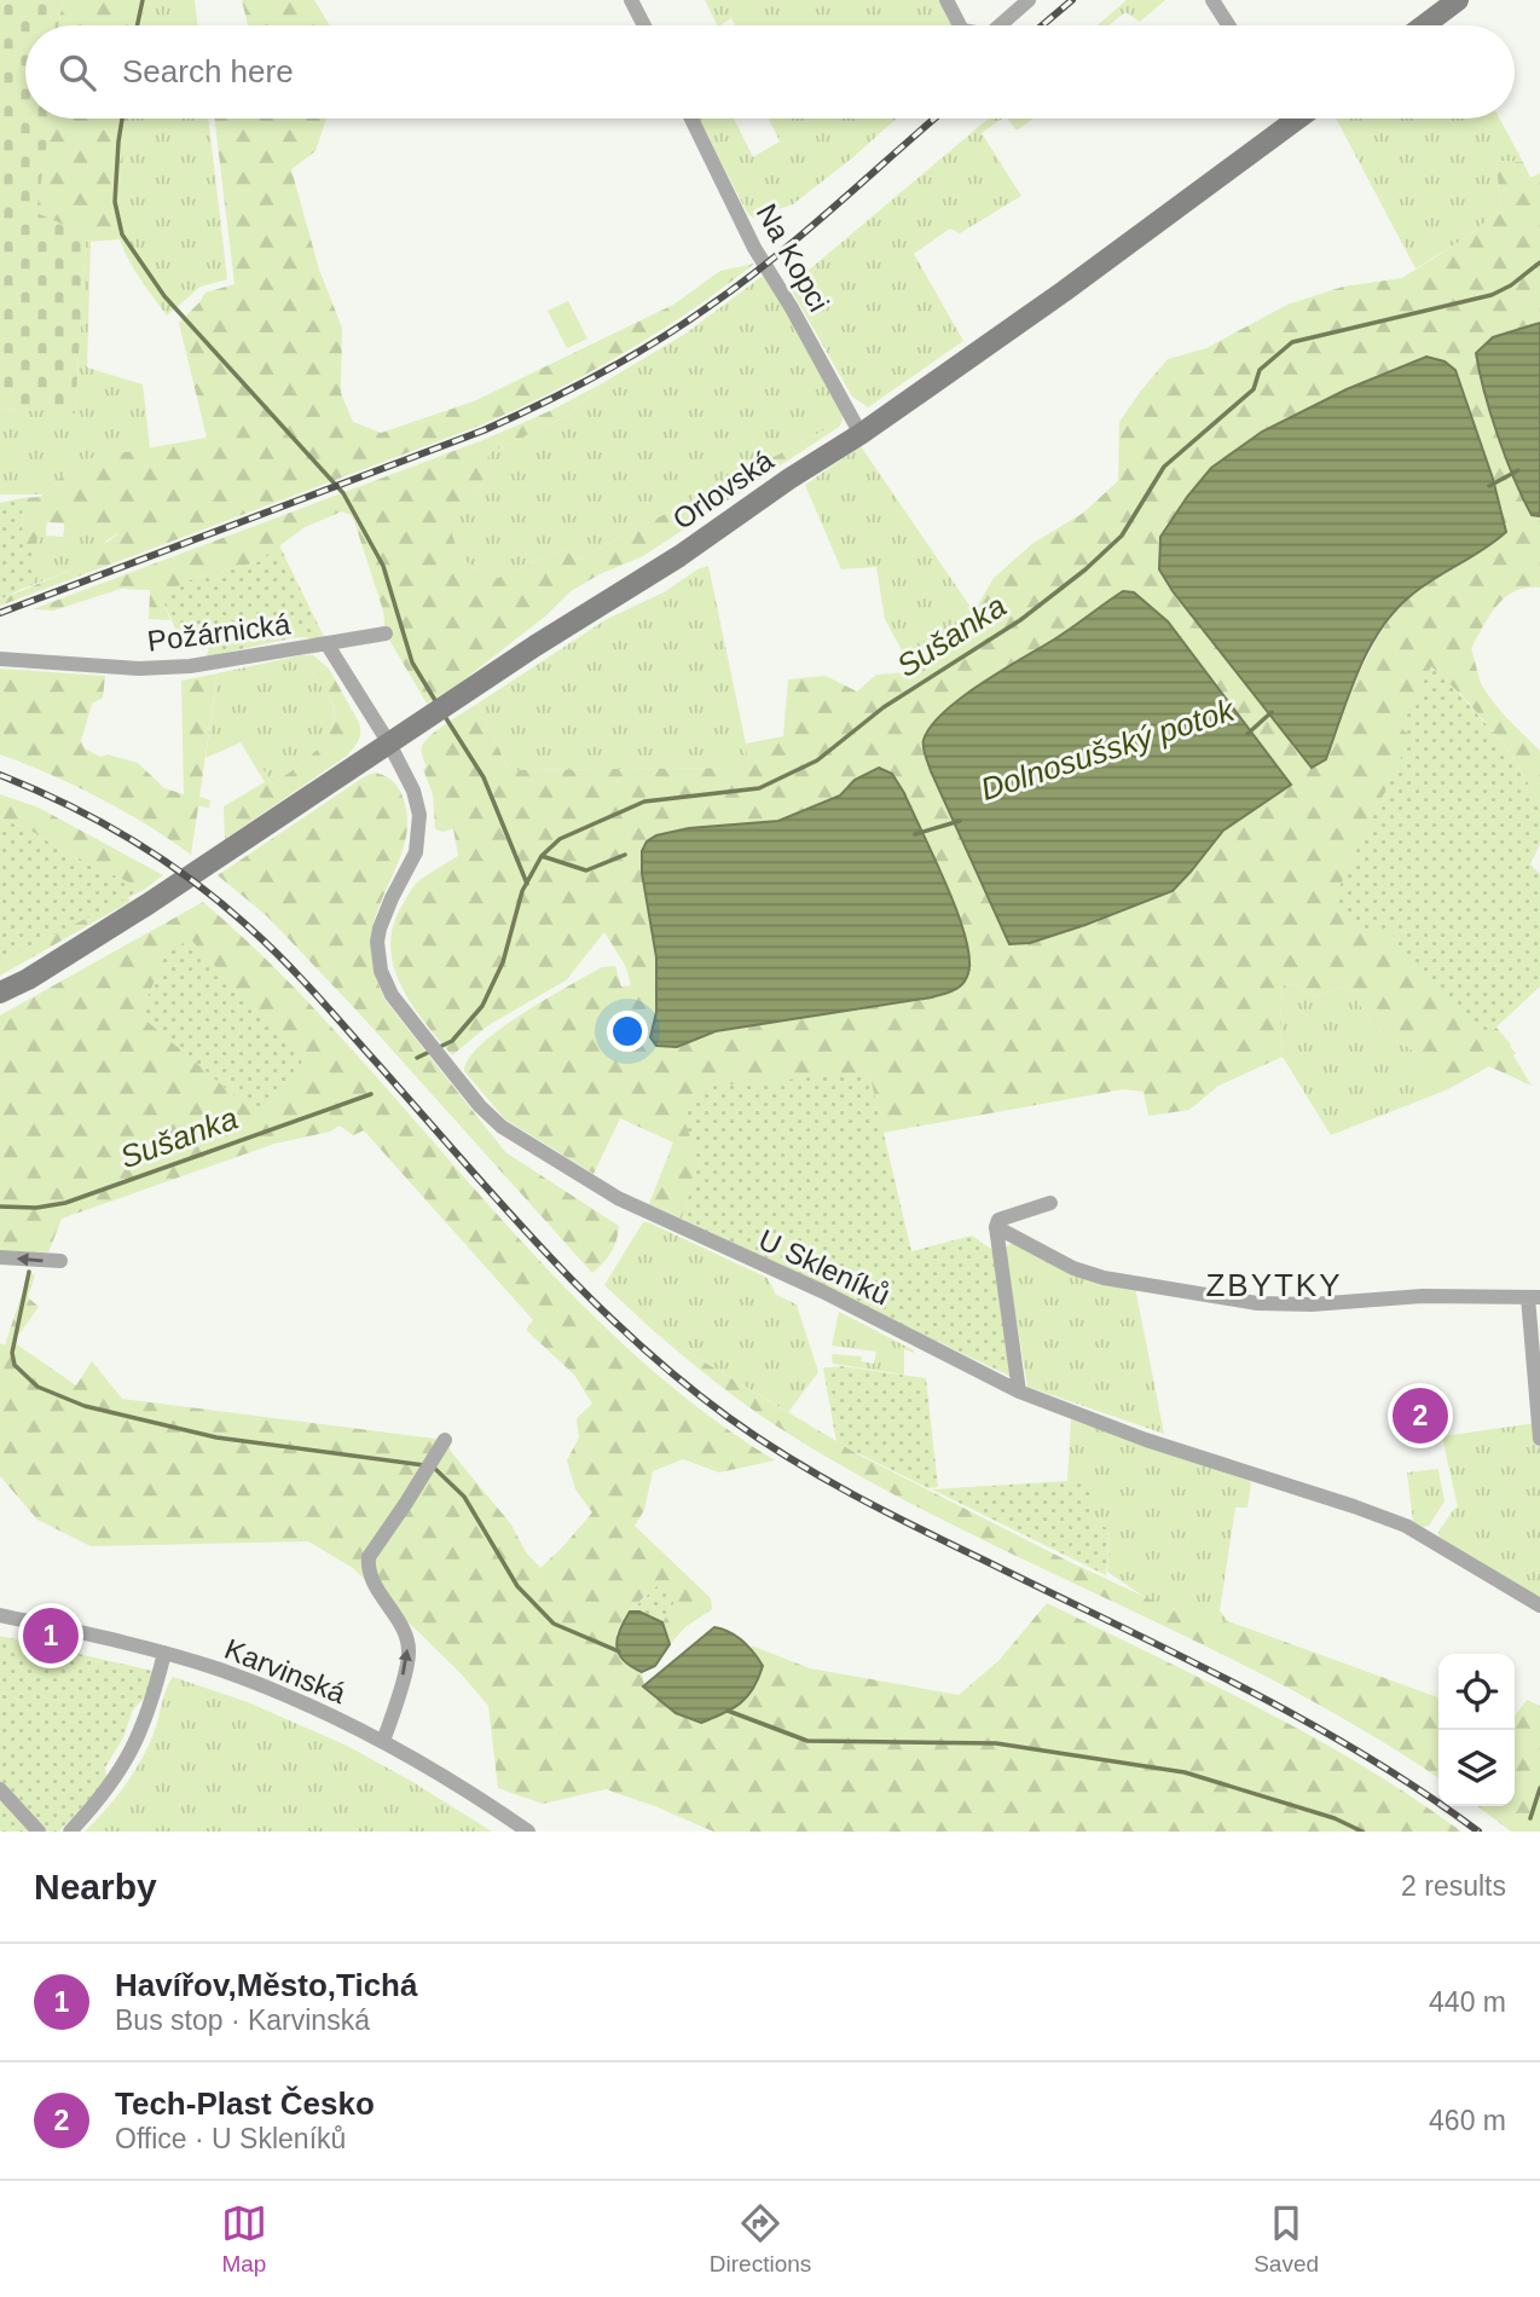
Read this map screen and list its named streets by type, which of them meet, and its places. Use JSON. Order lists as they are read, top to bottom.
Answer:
{
  "streets": {
    "main road": ["Orlovská"],
    "street": [
      "Na Kopci",
      "Požárnická",
      "U Skleníků",
      "Karvinská"
    ]
  },
  "crossings": [
    ["Na Kopci", "Orlovská"],
    ["Orlovská", "Požárnická"],
    ["Orlovská", "U Skleníků"],
    ["Požárnická", "U Skleníků"]
  ],
  "districts": ["ZBYTKY"],
  "water": ["Sušanka", "Dolnosušský potok"],
  "page": {
    "search": "Search here",
    "pins": ["2", "1"],
    "heading": ["Nearby", "2 results"],
    "list": [
      {
        "mark": "1",
        "name": "Havířov,Město,Tichá",
        "note": "Bus stop · Karvinská",
        "value": "440 m"
      },
      {
        "mark": "2",
        "name": "Tech-Plast Česko",
        "note": "Office · U Skleníků",
        "value": "460 m"
      }
    ],
    "nav": ["Map", "Directions", "Saved"]
  }
}
